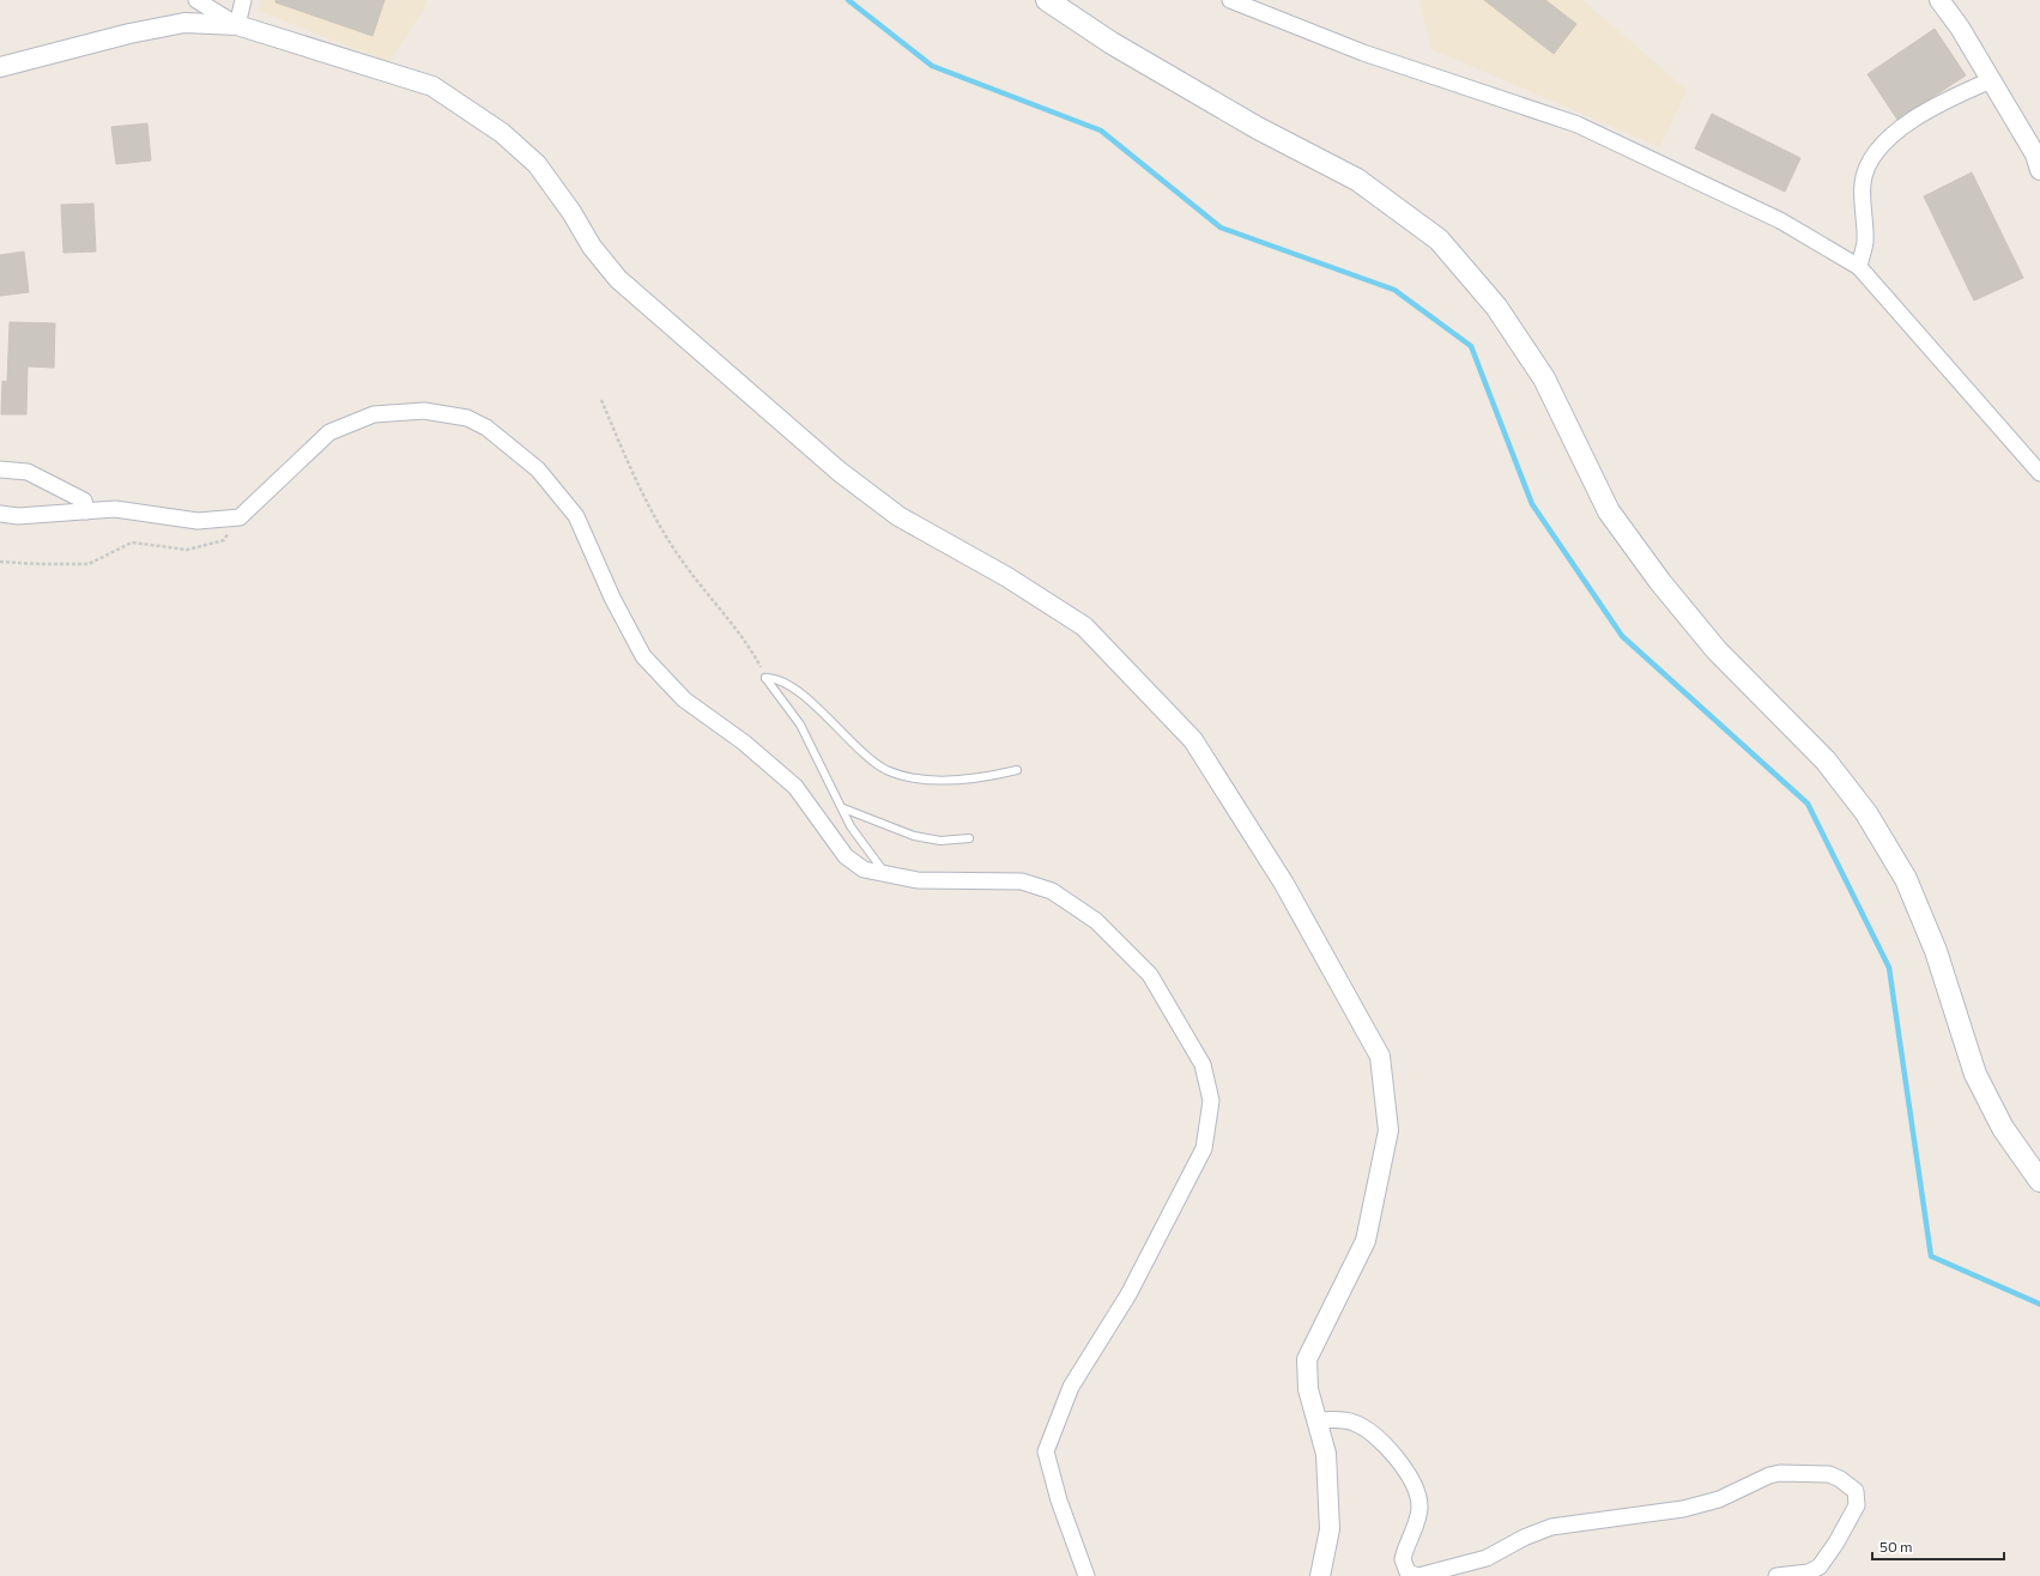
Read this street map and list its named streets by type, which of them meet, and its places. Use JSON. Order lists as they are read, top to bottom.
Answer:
{
  "scale_bar": "50 m"
}
